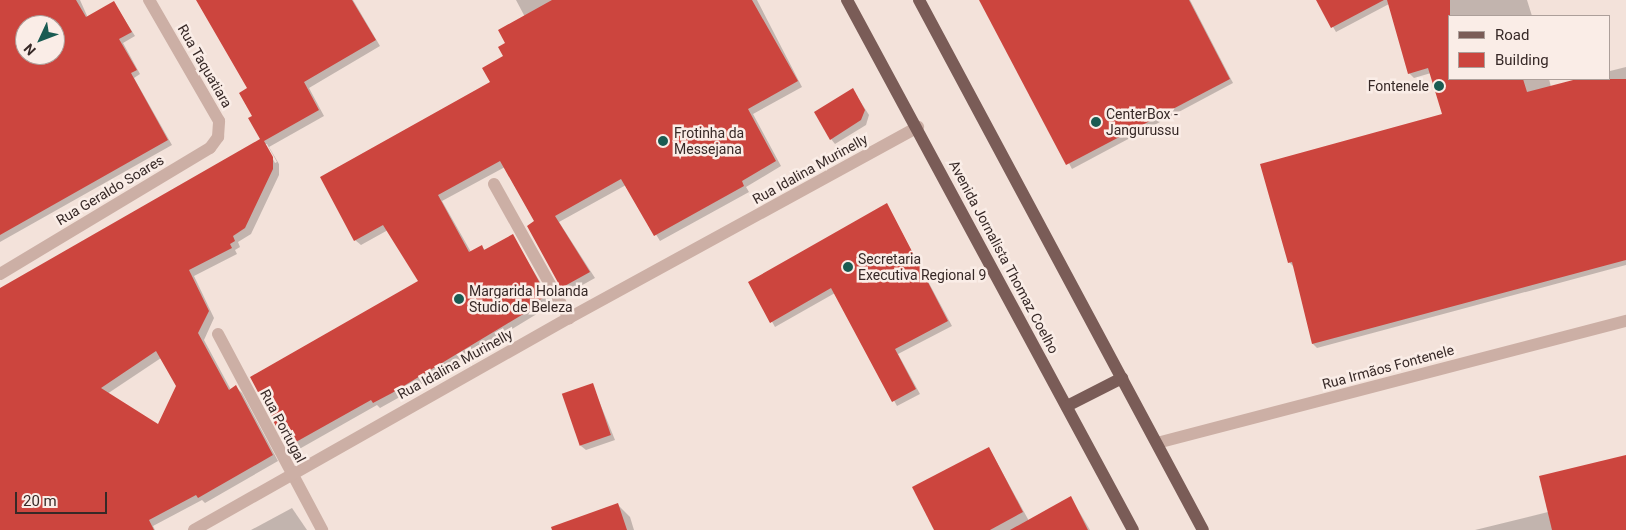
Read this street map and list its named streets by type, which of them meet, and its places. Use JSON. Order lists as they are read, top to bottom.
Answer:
{
  "streets": {
    "main road": ["Avenida Jornalista Thomaz Coelho"],
    "street": [
      "Rua Taquatiara",
      "Rua Idalina Murinelly",
      "Rua Geraldo Soares",
      "Rua Irmãos Fontenele",
      "Rua Portugal"
    ]
  },
  "crossings": [
    ["Rua Taquatiara", "Rua Geraldo Soares"],
    ["Rua Idalina Murinelly", "Avenida Jornalista Thomaz Coelho"],
    ["Rua Idalina Murinelly", "Rua Portugal"]
  ],
  "places": [
    "Fontenele",
    "CenterBox - Jangurussu",
    "Frotinha da Messejana",
    "Secretaria Executiva Regional 9",
    "Margarida Holanda Studio de Beleza"
  ],
  "legend": ["Road", "Building"],
  "scale_bar": "20 m",
  "north": "bottom left"
}
